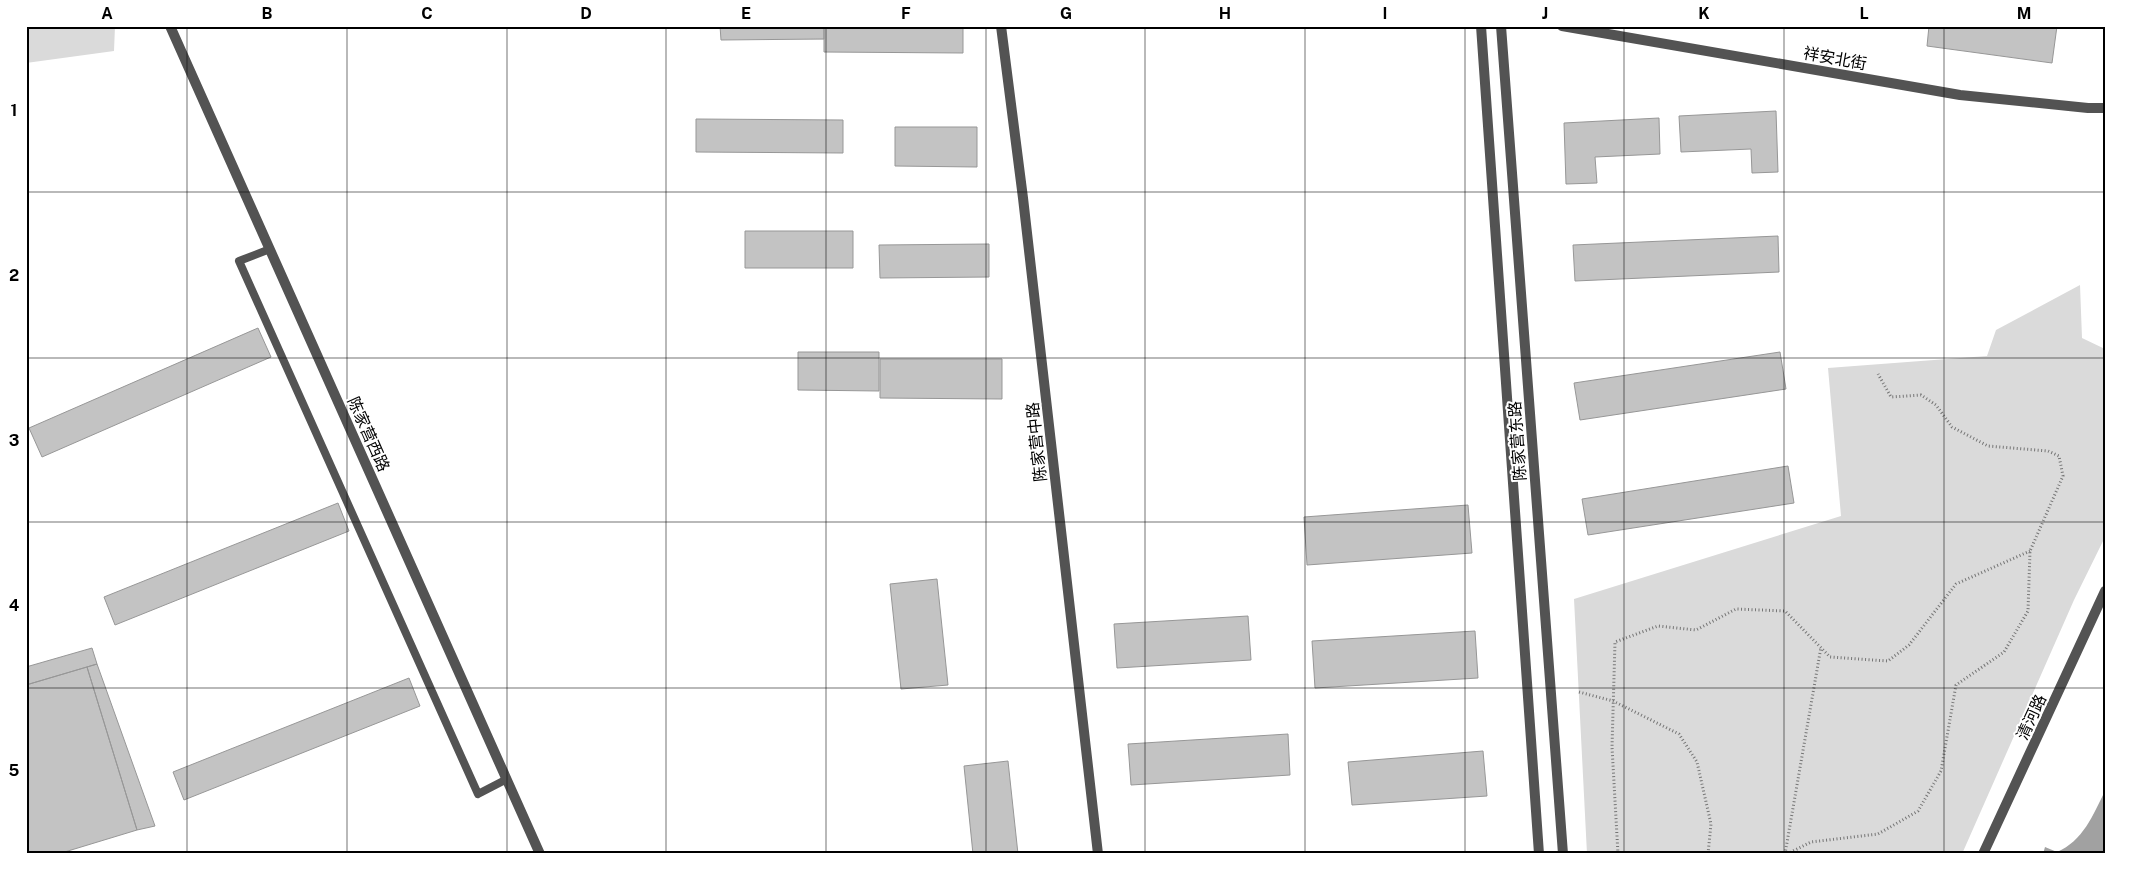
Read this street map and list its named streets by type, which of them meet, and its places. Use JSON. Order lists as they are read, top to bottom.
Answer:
{
  "streets": {
    "street": [
      "祥安北街",
      "陈家营西路",
      "陈家营东路",
      "陈家营中路",
      "清河路"
    ]
  },
  "grid": {
    "columns": [
      "A",
      "B",
      "C",
      "D",
      "E",
      "F",
      "G",
      "H",
      "I",
      "J",
      "K",
      "L",
      "M"
    ],
    "rows": [
      "1",
      "2",
      "3",
      "4",
      "5"
    ]
  }
}
